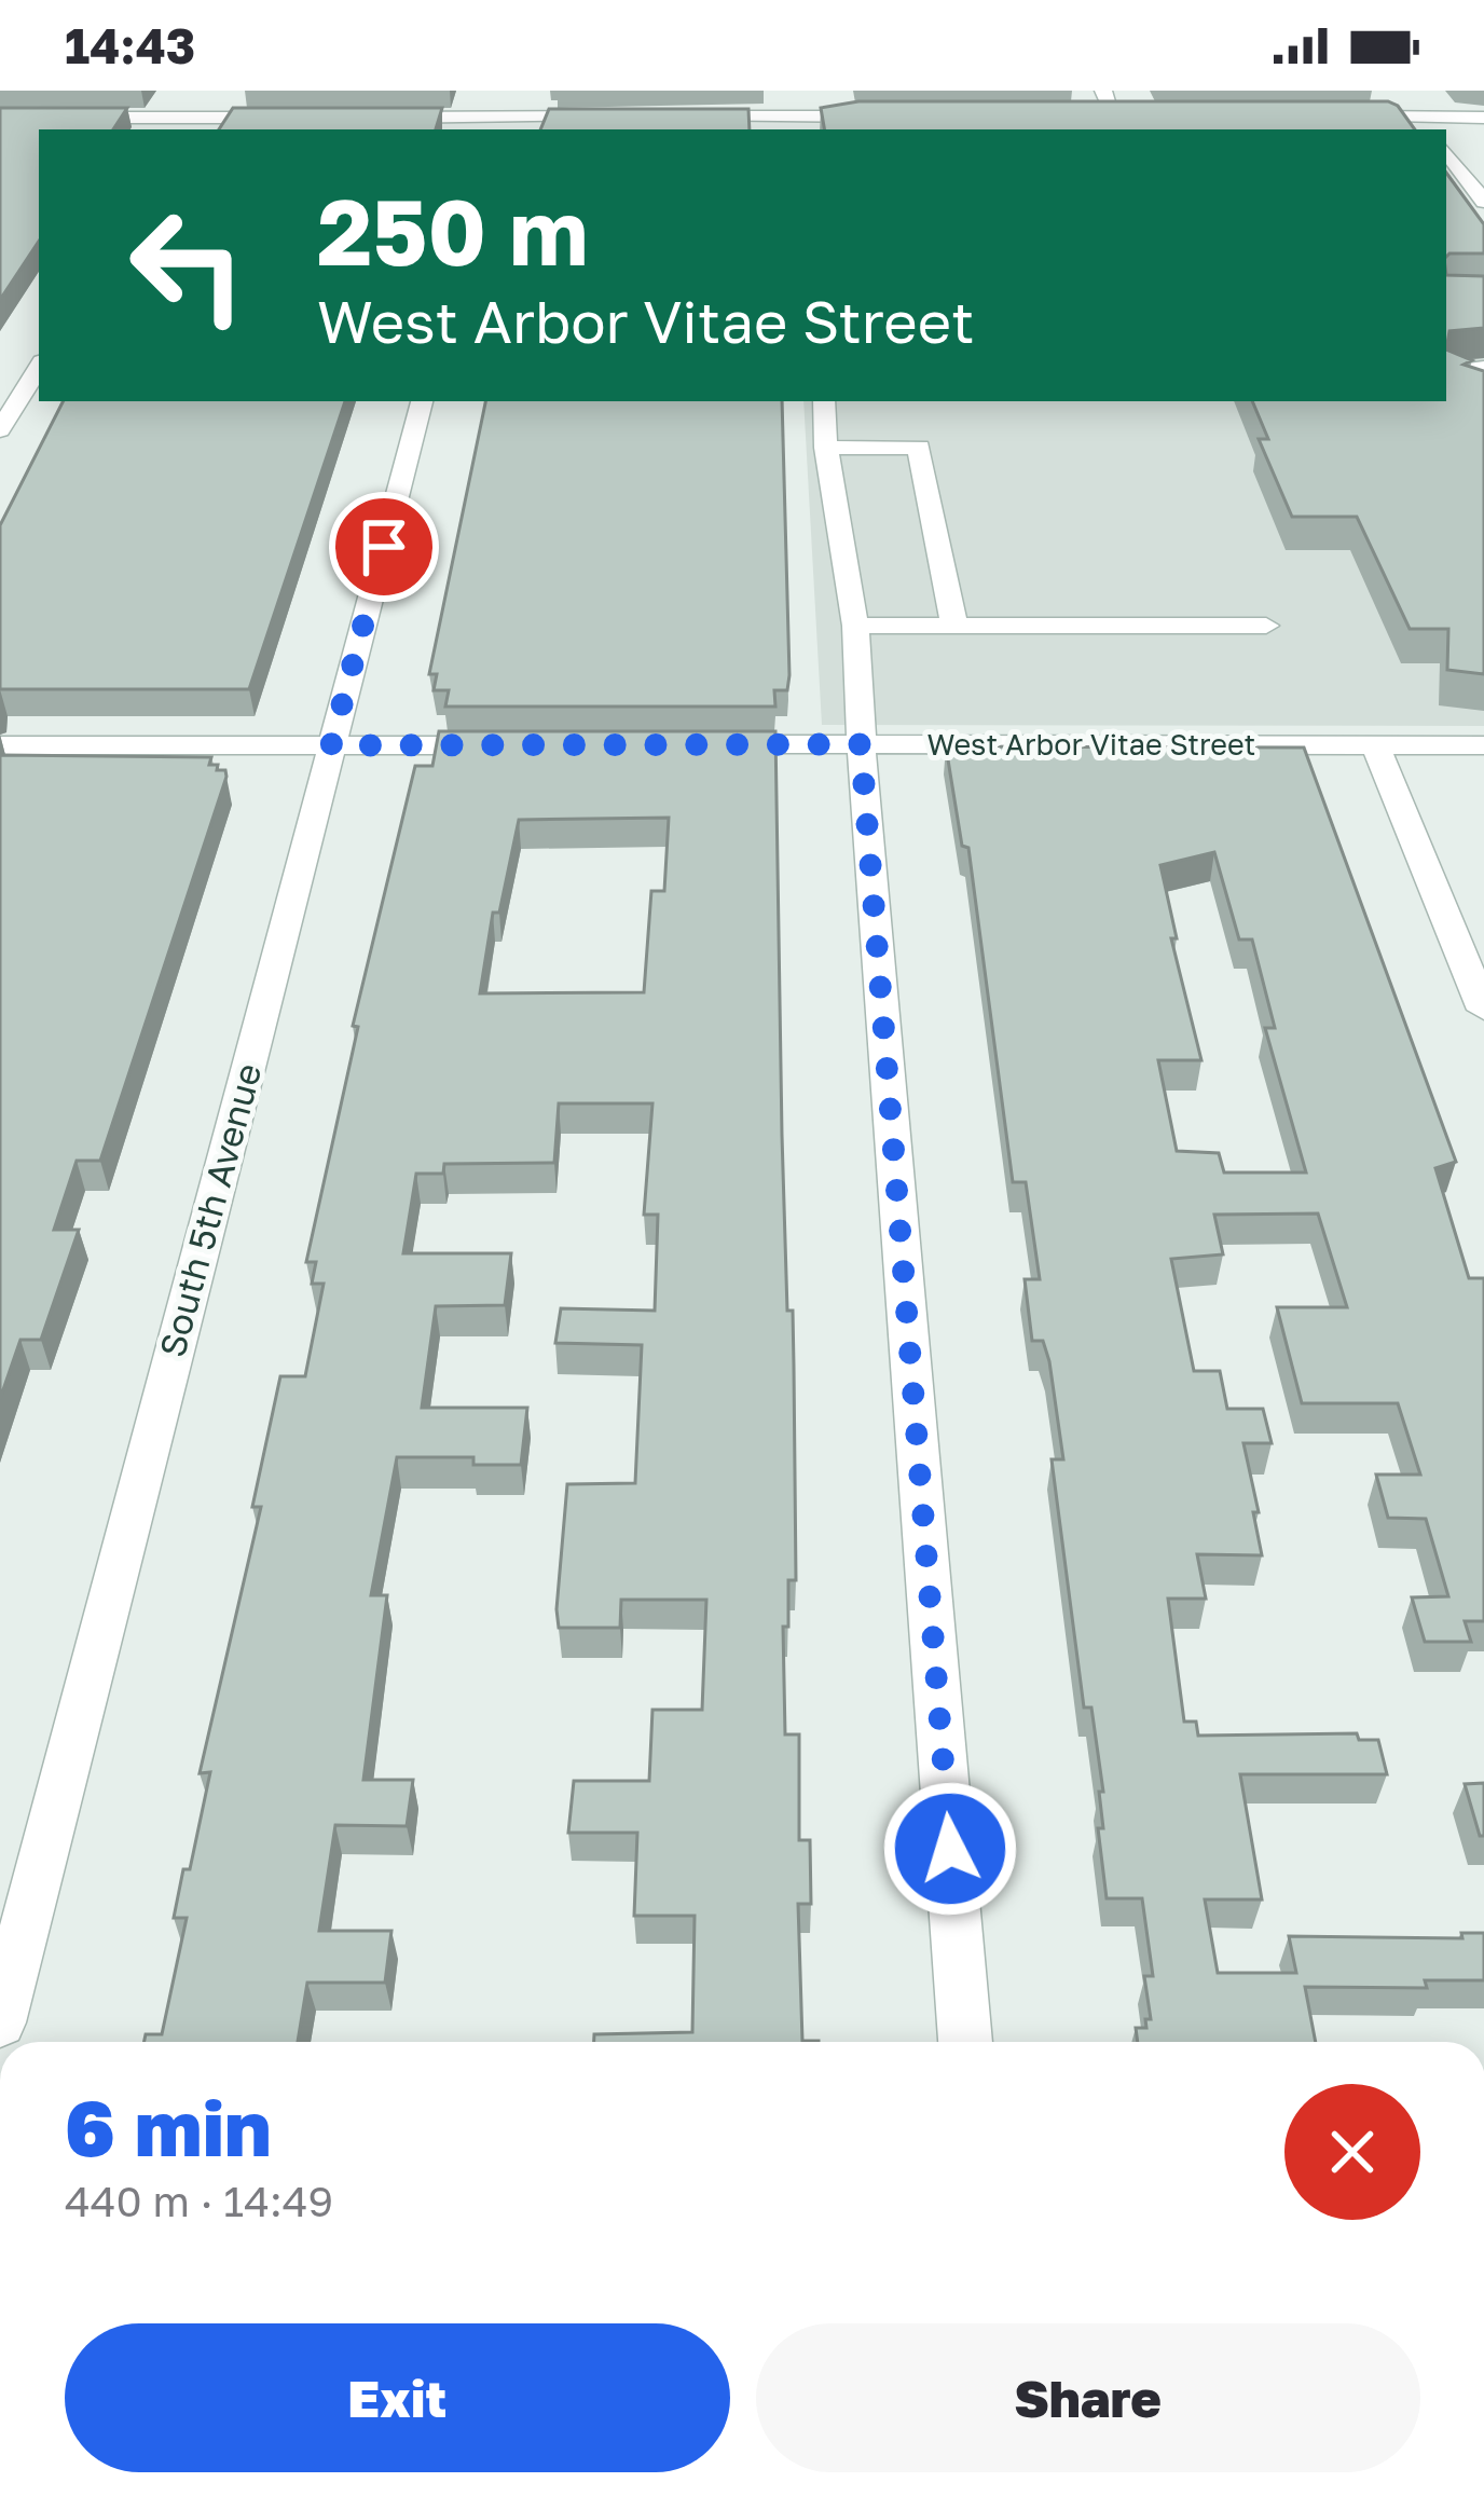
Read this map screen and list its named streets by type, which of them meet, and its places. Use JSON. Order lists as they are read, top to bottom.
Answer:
{
  "streets": {
    "street": ["West Arbor Vitae Street", "South 5th Avenue"]
  },
  "page": {
    "status": "14:43",
    "turn": ["250 m", "West Arbor Vitae Street"],
    "heading": ["6 min", "440 m · 14:49"],
    "buttons": ["Exit", "Share"]
  }
}
